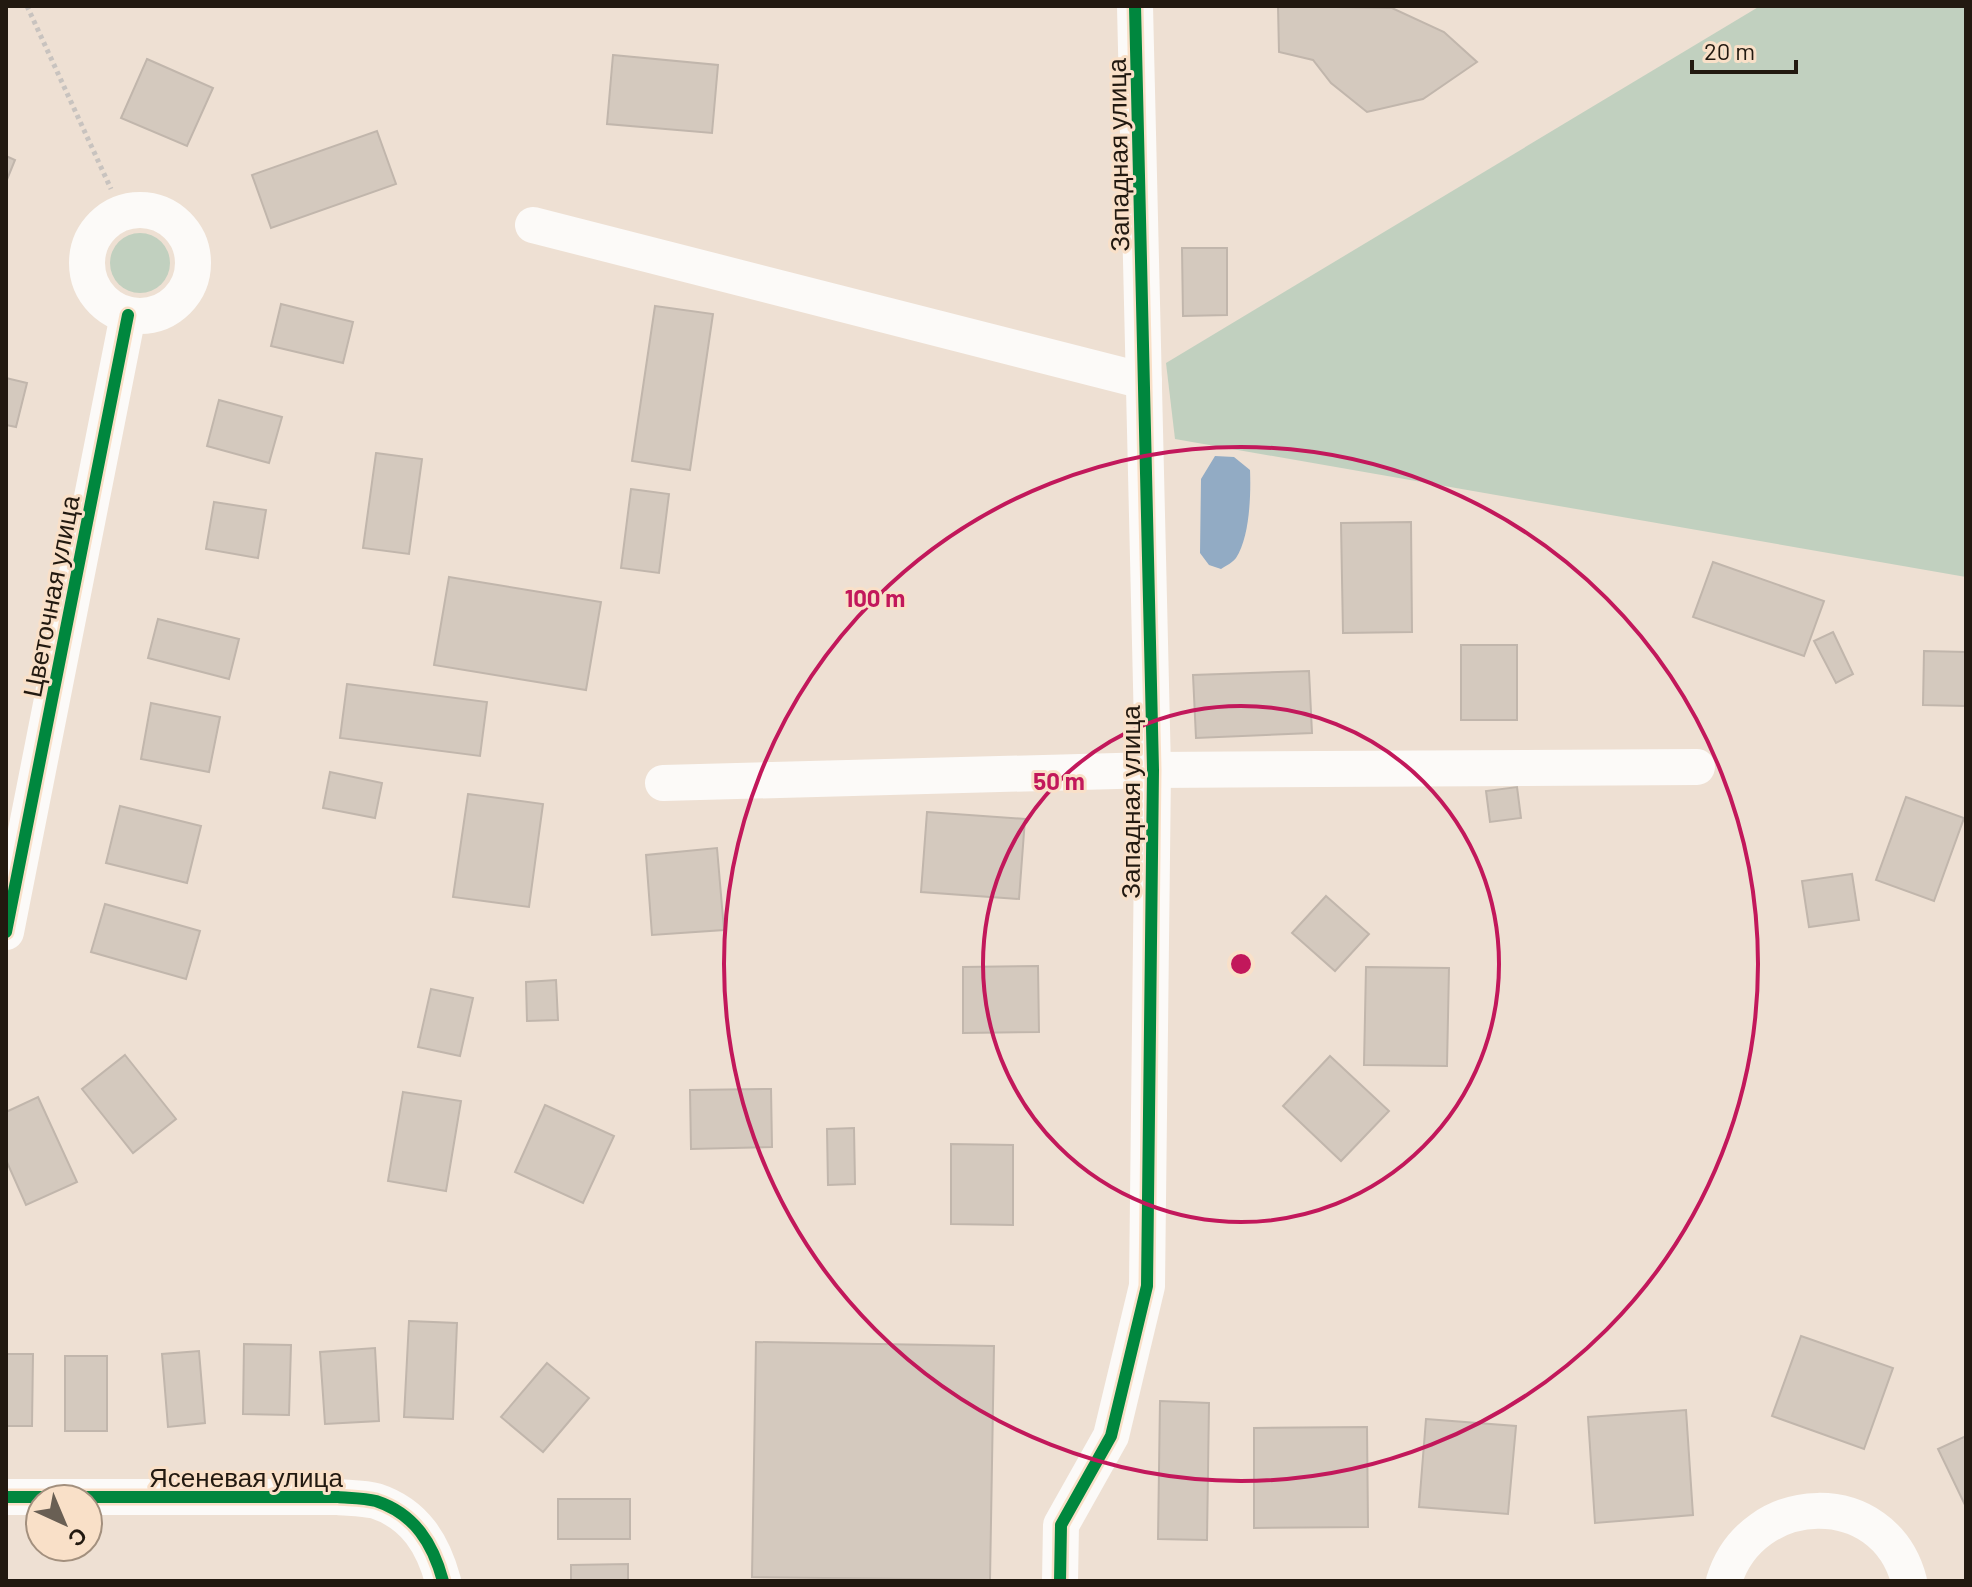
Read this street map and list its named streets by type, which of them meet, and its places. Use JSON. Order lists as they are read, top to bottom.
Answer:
{
  "streets": {
    "street": ["Западная улица", "Цветочная улица", "Ясеневая улица"]
  },
  "scale_bar": "20 m",
  "north": "bottom right",
  "rings": ["100 m", "50 m"]
}
